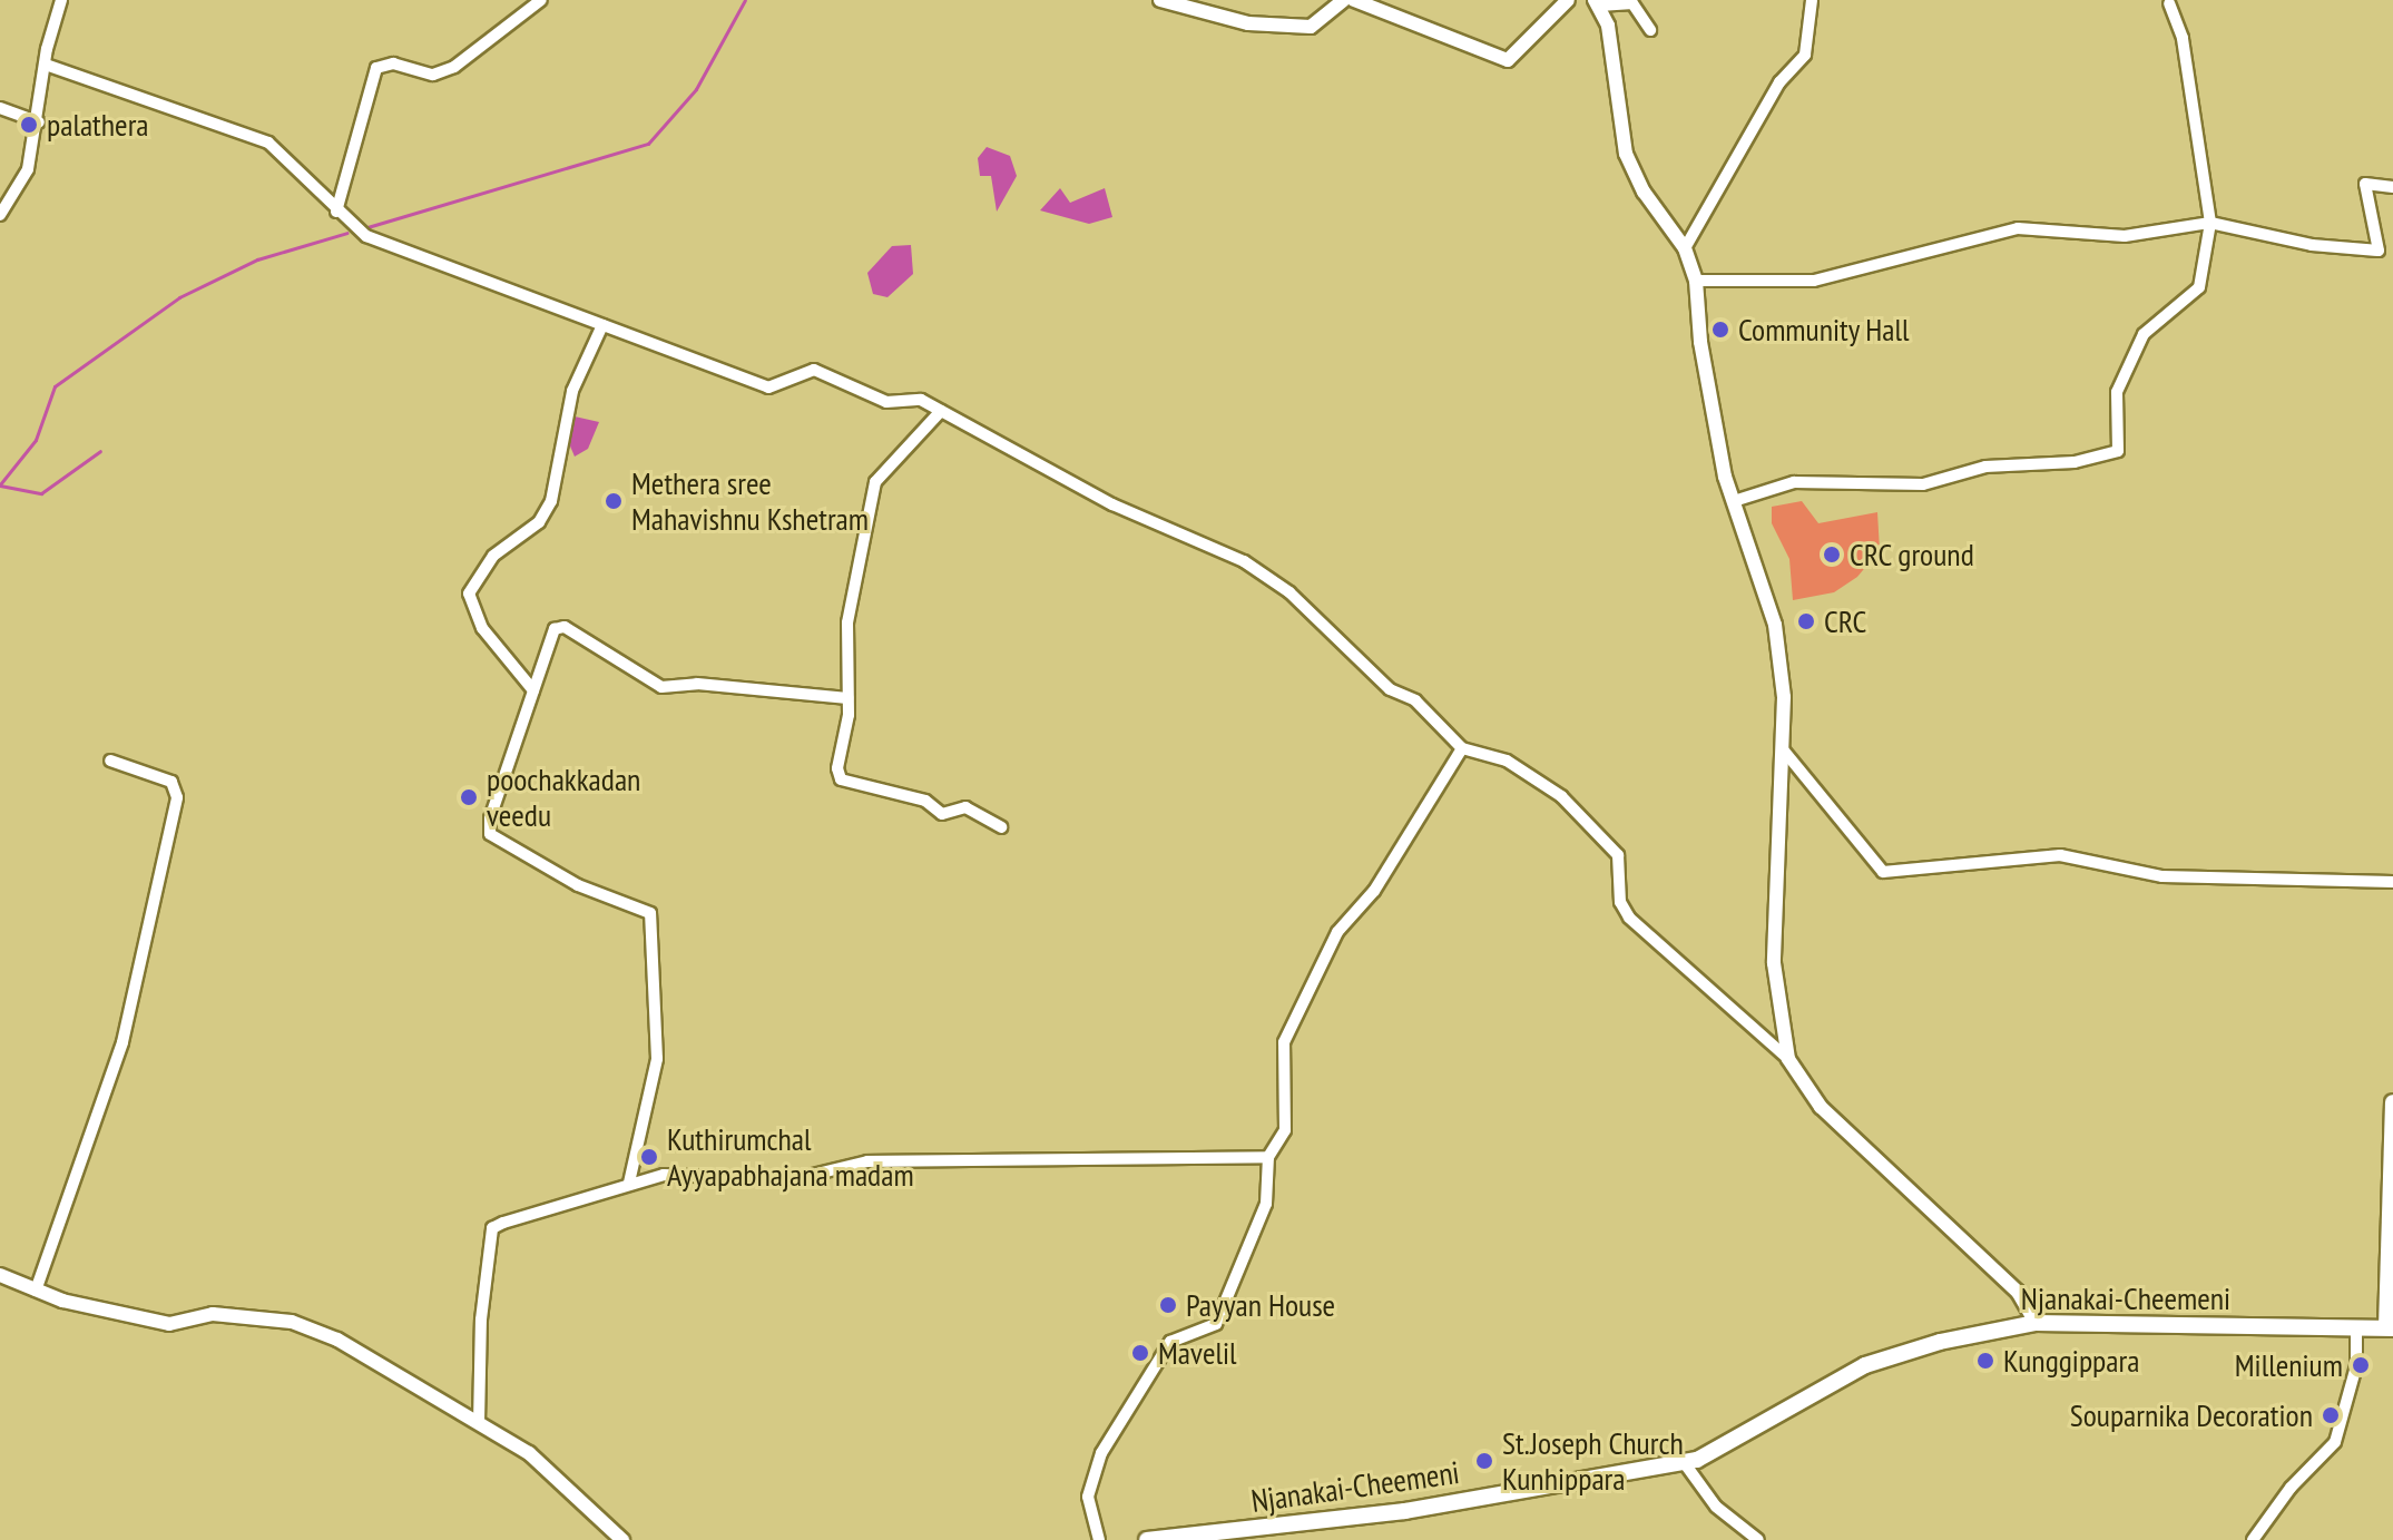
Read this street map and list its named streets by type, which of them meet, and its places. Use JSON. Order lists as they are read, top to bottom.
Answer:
{
  "streets": {
    "main road": ["Njanakai-Cheemeni"]
  },
  "places": [
    "palathera",
    "Community Hall",
    "Methera sree Mahavishnu Kshetram",
    "CRC ground",
    "CRC",
    "poochakkadan veedu",
    "Kuthirumchal Ayyapabhajana madam",
    "Payyan House",
    "Mavelil",
    "Kunggippara",
    "Millenium",
    "Souparnika Decoration",
    "St.Joseph Church Kunhippara"
  ]
}
